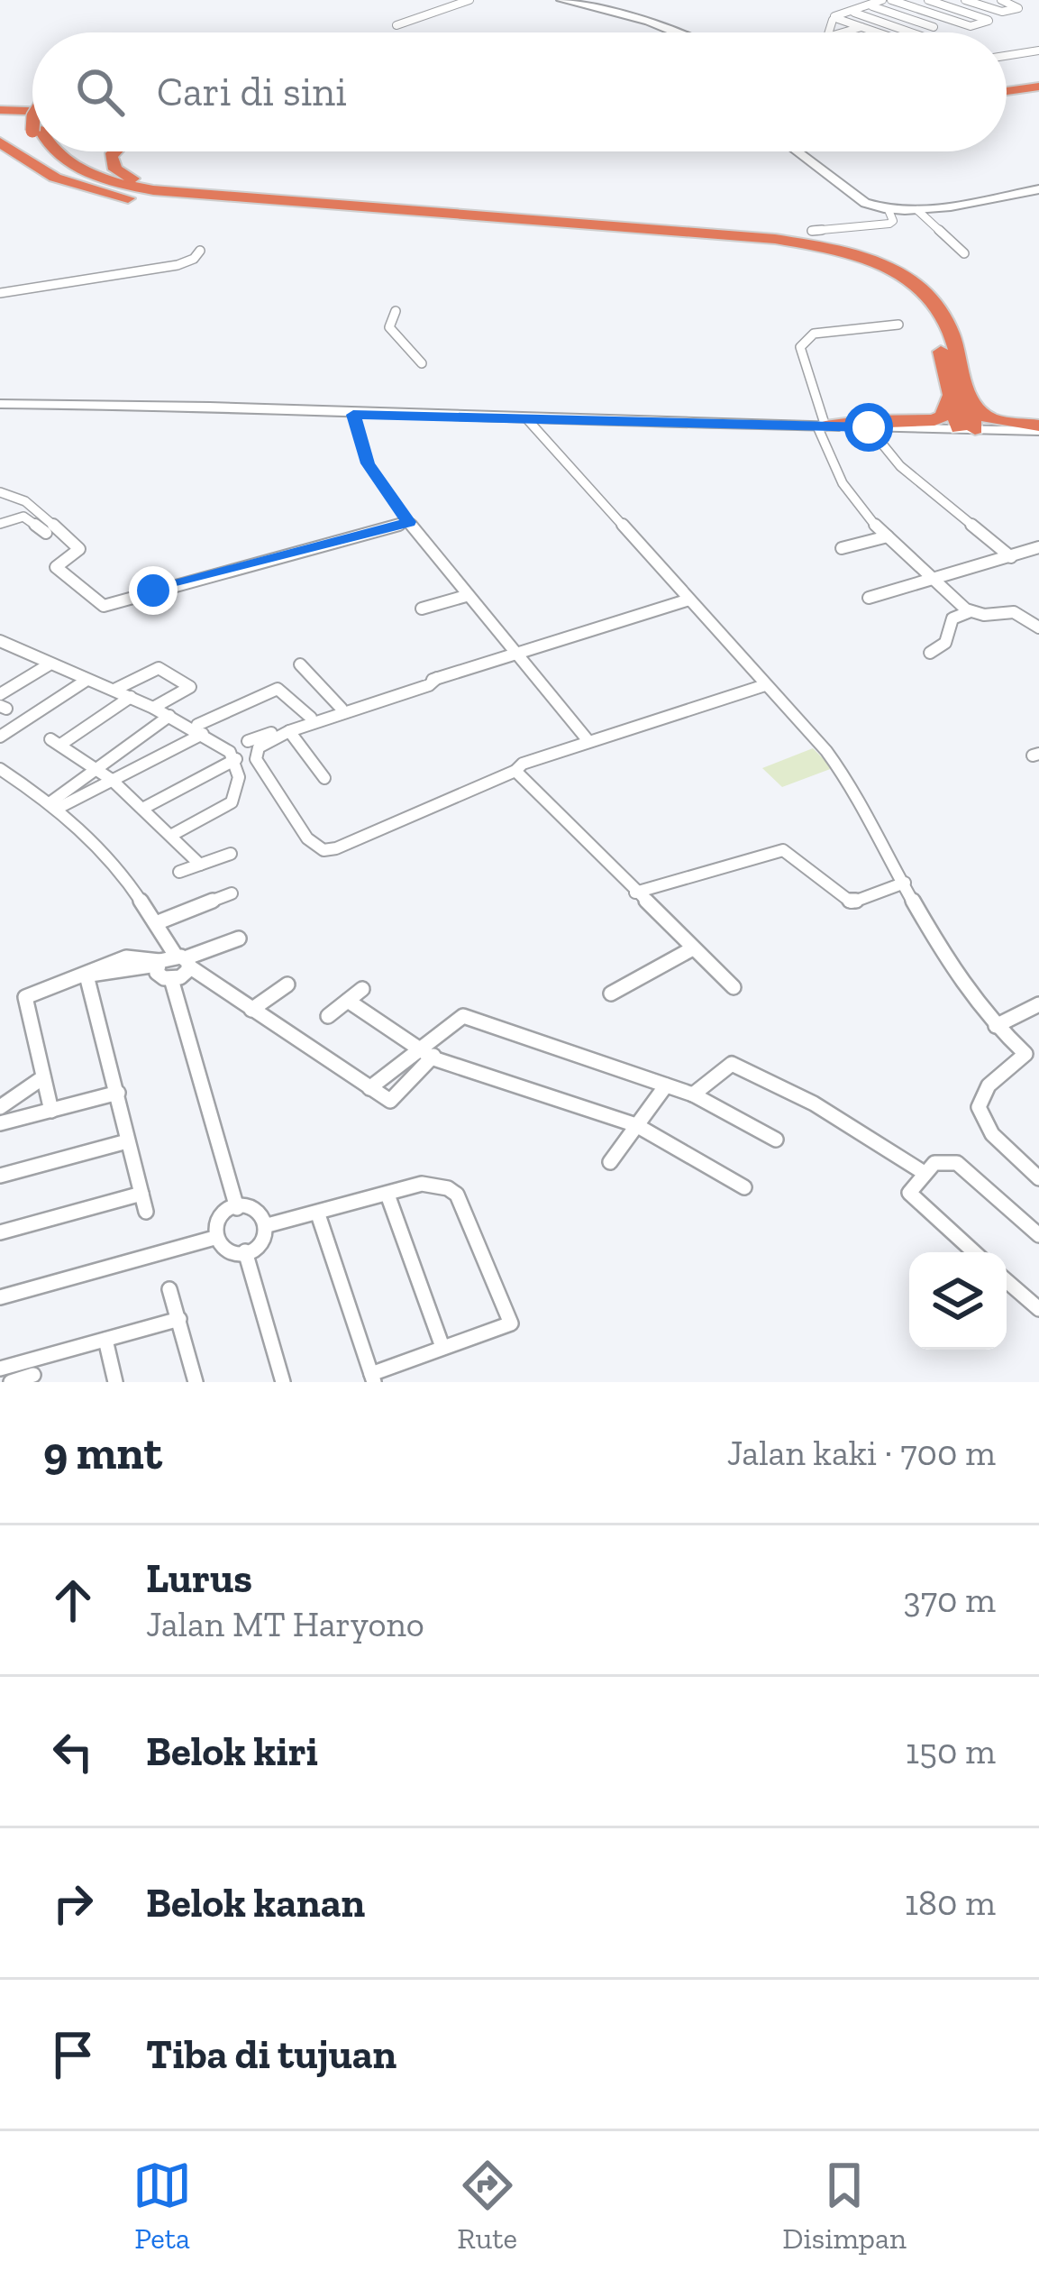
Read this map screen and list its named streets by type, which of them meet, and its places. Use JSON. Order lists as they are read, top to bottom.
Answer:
{
  "page": {
    "search": "Cari di sini",
    "heading": ["9 mnt", "Jalan kaki · 700 m"],
    "list": [
      ["Lurus", "Jalan MT Haryono", "370 m"],
      ["Belok kiri", "150 m"],
      ["Belok kanan", "180 m"],
      "Tiba di tujuan"
    ],
    "nav": ["Peta", "Rute", "Disimpan"]
  }
}
